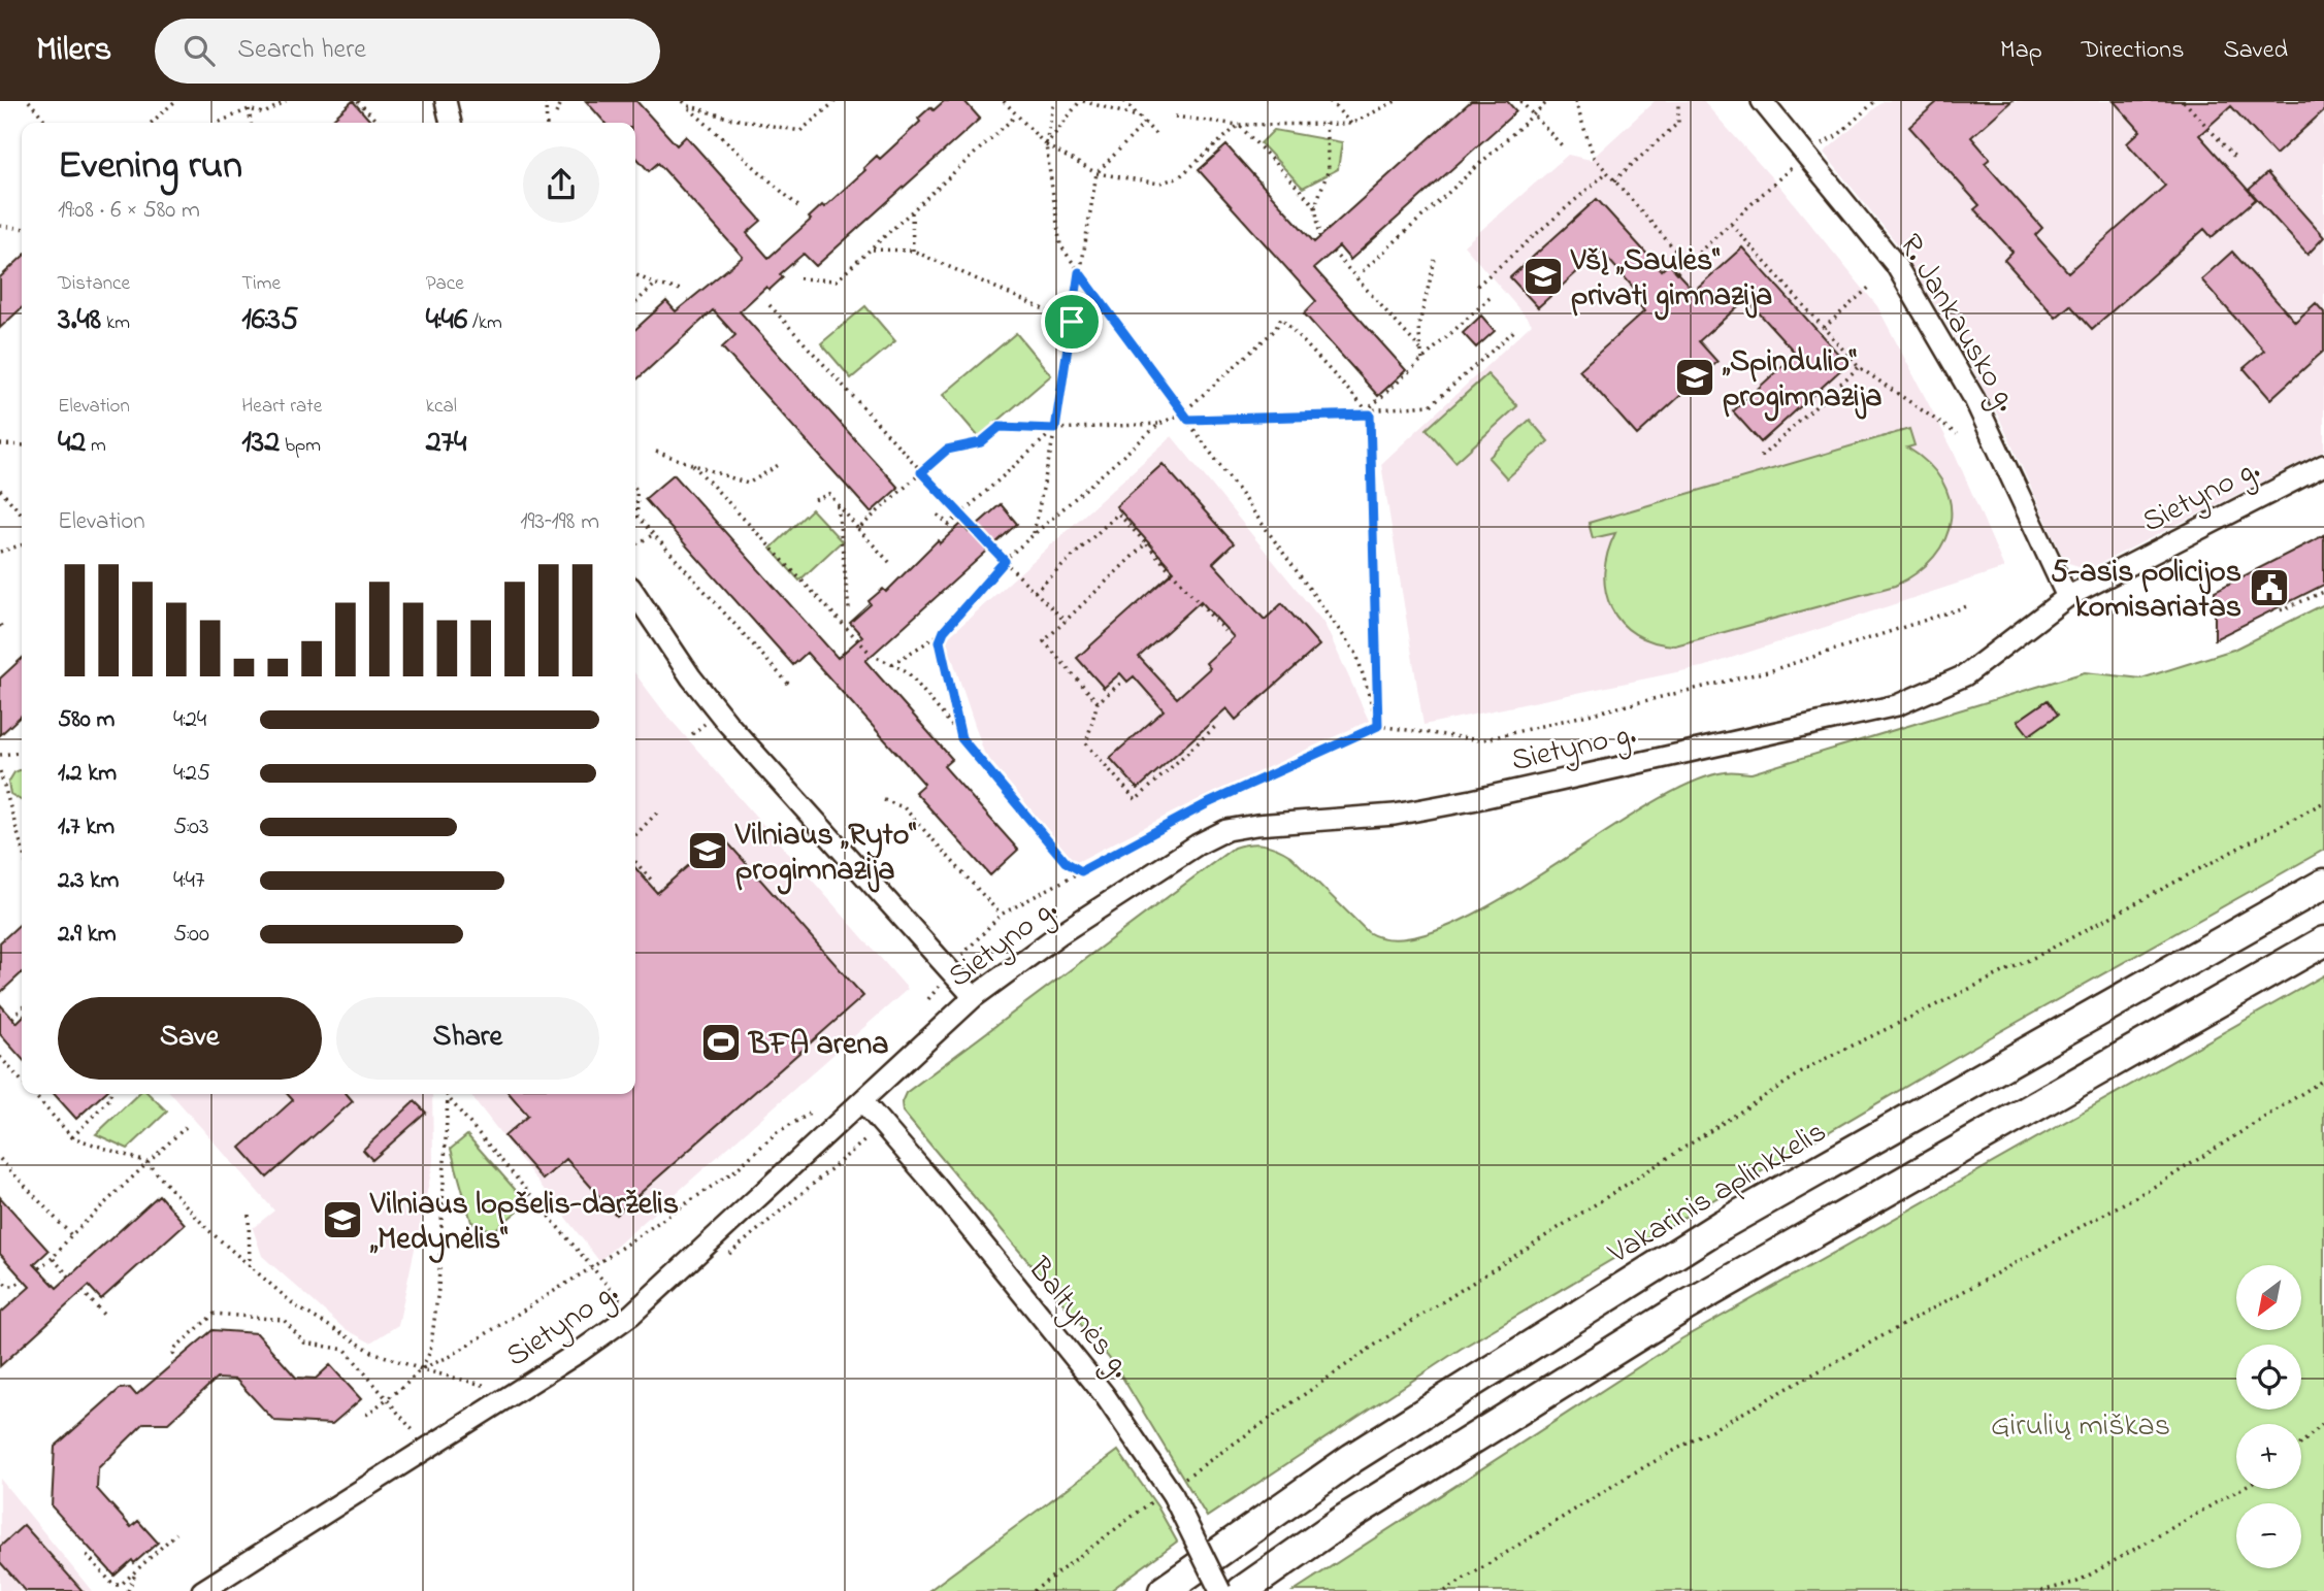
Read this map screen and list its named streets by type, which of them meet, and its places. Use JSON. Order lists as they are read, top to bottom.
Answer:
{
  "streets": {
    "highway": ["Vakarinis aplinkkelis"],
    "street": ["R. Jankausko g.", "Sietyno g.", "Baltynės g."]
  },
  "crossings": [
    ["R. Jankausko g.", "Sietyno g."],
    ["Sietyno g.", "Baltynės g."]
  ],
  "parks": ["Girulių miškas"],
  "places": {
    "school or university": [
      "VšĮ „Saulės“ privati gimnazija",
      "„Spindulio“ progimnazija",
      "Vilniaus „Ryto“ progimnazija",
      "Vilniaus lopšelis-darželis „Medynėlis“"
    ],
    "public building": ["5-asis policijos komisariatas"],
    "sports": ["BFA arena"]
  },
  "north": "bottom left",
  "page": {
    "header": "Milers",
    "search": "Search here",
    "nav": ["Map", "Directions", "Saved"],
    "heading": ["Evening run", "19:08 · 6 × 580 m"],
    "stats": [
      ["Distance", "3.48 km"],
      ["Time", "16:35"],
      ["Pace", "4:46 /km"],
      ["Elevation", "42 m"],
      ["Heart rate", "132 bpm"],
      ["kcal", "274"]
    ],
    "chart": ["Elevation", "193–198 m"],
    "list": [
      {
        "name": "580 m",
        "note": "4:24"
      },
      {
        "name": "1.2 km",
        "note": "4:25"
      },
      {
        "name": "1.7 km",
        "note": "5:03"
      },
      {
        "name": "2.3 km",
        "note": "4:47"
      },
      {
        "name": "2.9 km",
        "note": "5:00"
      }
    ],
    "buttons": ["Save", "Share"],
    "map_buttons": ["+", "−"]
  }
}
